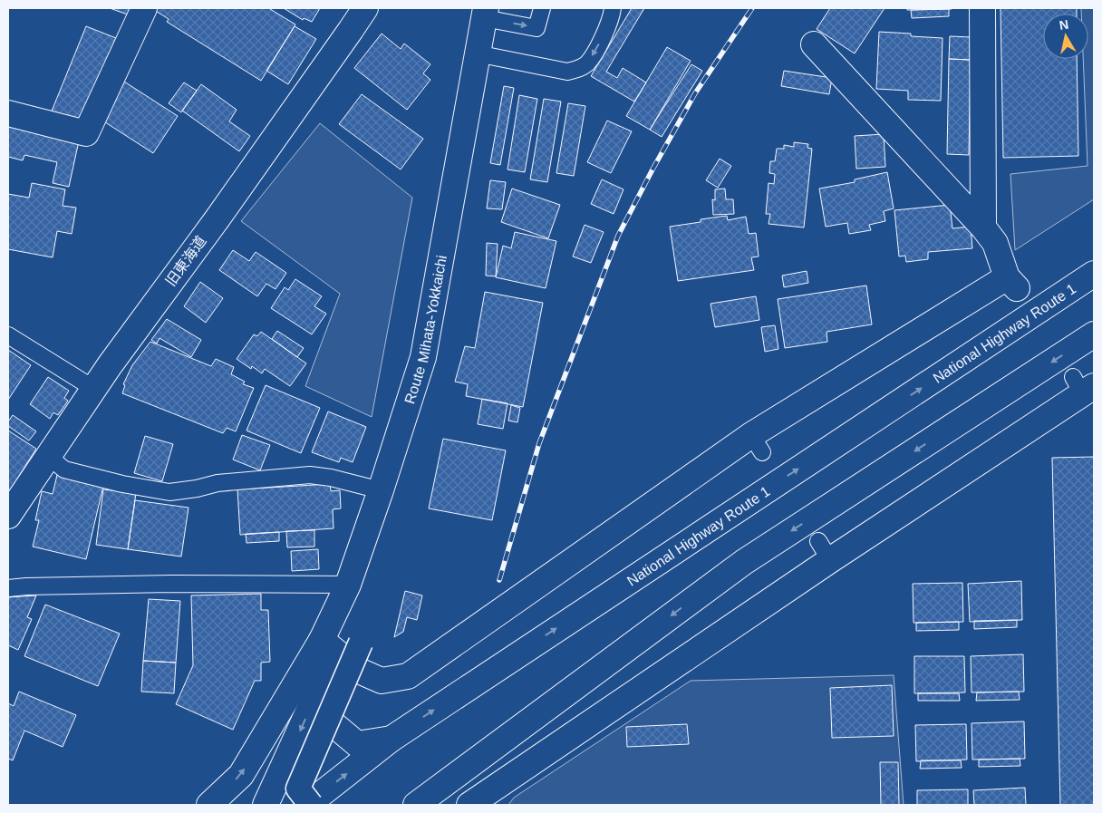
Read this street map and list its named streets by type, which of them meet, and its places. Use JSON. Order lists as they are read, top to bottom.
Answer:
{
  "streets": {
    "main road": ["旧東海道", "Route Mihata-Yokkaichi", "National Highway Route 1"]
  },
  "north": "top"
}
